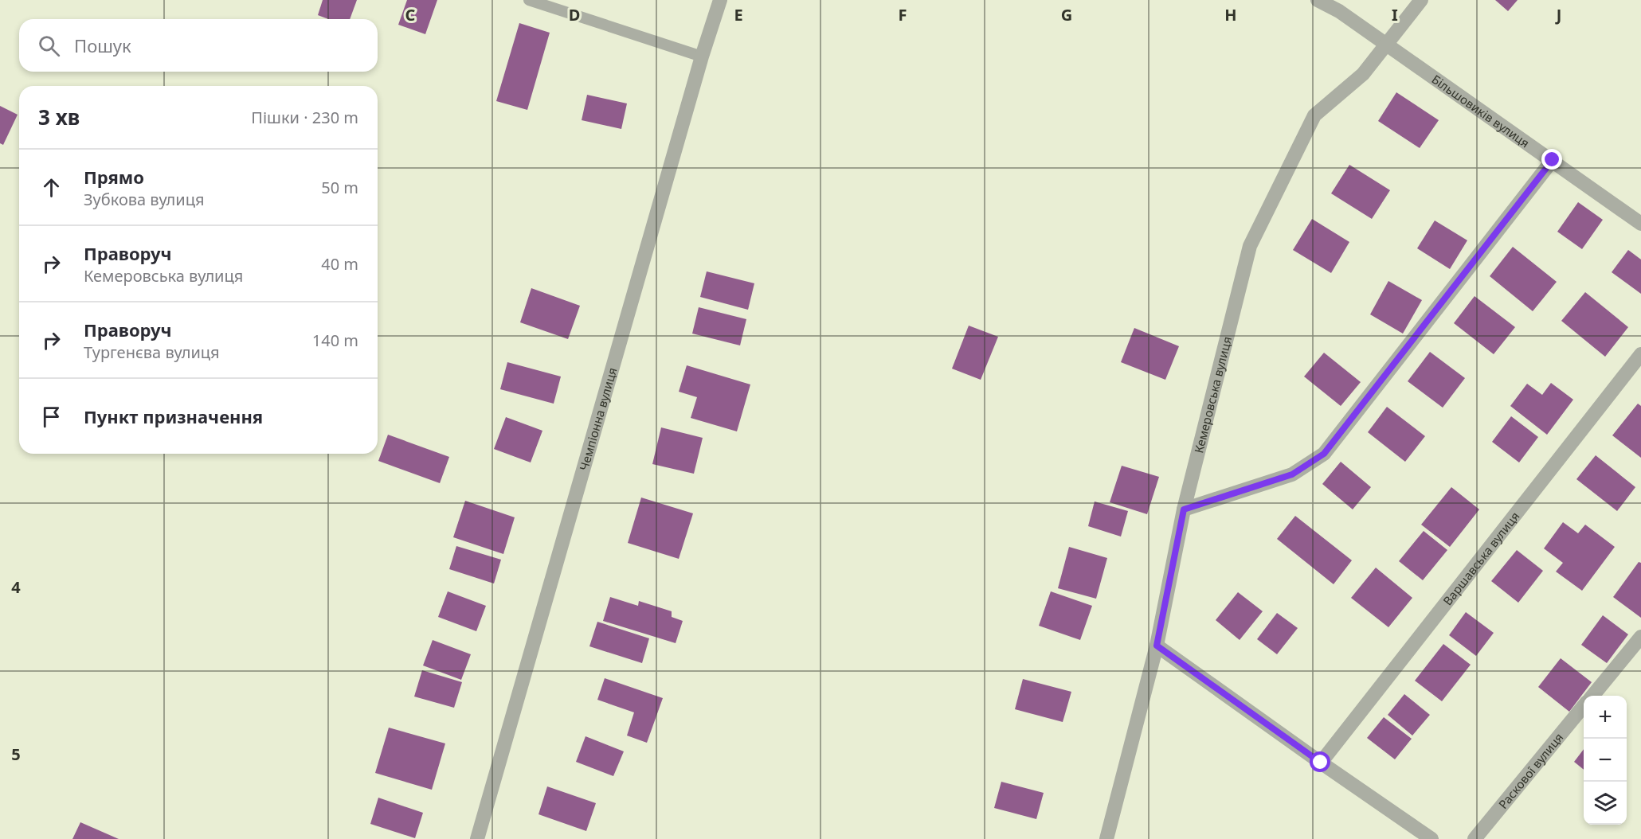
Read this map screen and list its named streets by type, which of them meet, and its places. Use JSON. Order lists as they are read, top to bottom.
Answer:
{
  "streets": {
    "street": [
      "Більшовиків вулиця",
      "Кемеровська вулиця",
      "Чемпіонна вулиця",
      "Варшавська вулиця",
      "Раскової вулиця"
    ]
  },
  "crossings": [
    ["Більшовиків вулиця", "Кемеровська вулиця"]
  ],
  "page": {
    "search": "Пошук",
    "heading": ["3 хв", "Пішки · 230 m"],
    "list": [
      ["Прямо", "Зубкова вулиця", "50 m"],
      ["Праворуч", "Кемеровська вулиця", "40 m"],
      ["Праворуч", "Тургенєва вулиця", "140 m"],
      "Пункт призначення"
    ],
    "map_buttons": ["+", "−"]
  },
  "grid": {
    "columns": [
      "C",
      "D",
      "E",
      "F",
      "G",
      "H",
      "I",
      "J"
    ],
    "rows": ["4", "5"]
  }
}
